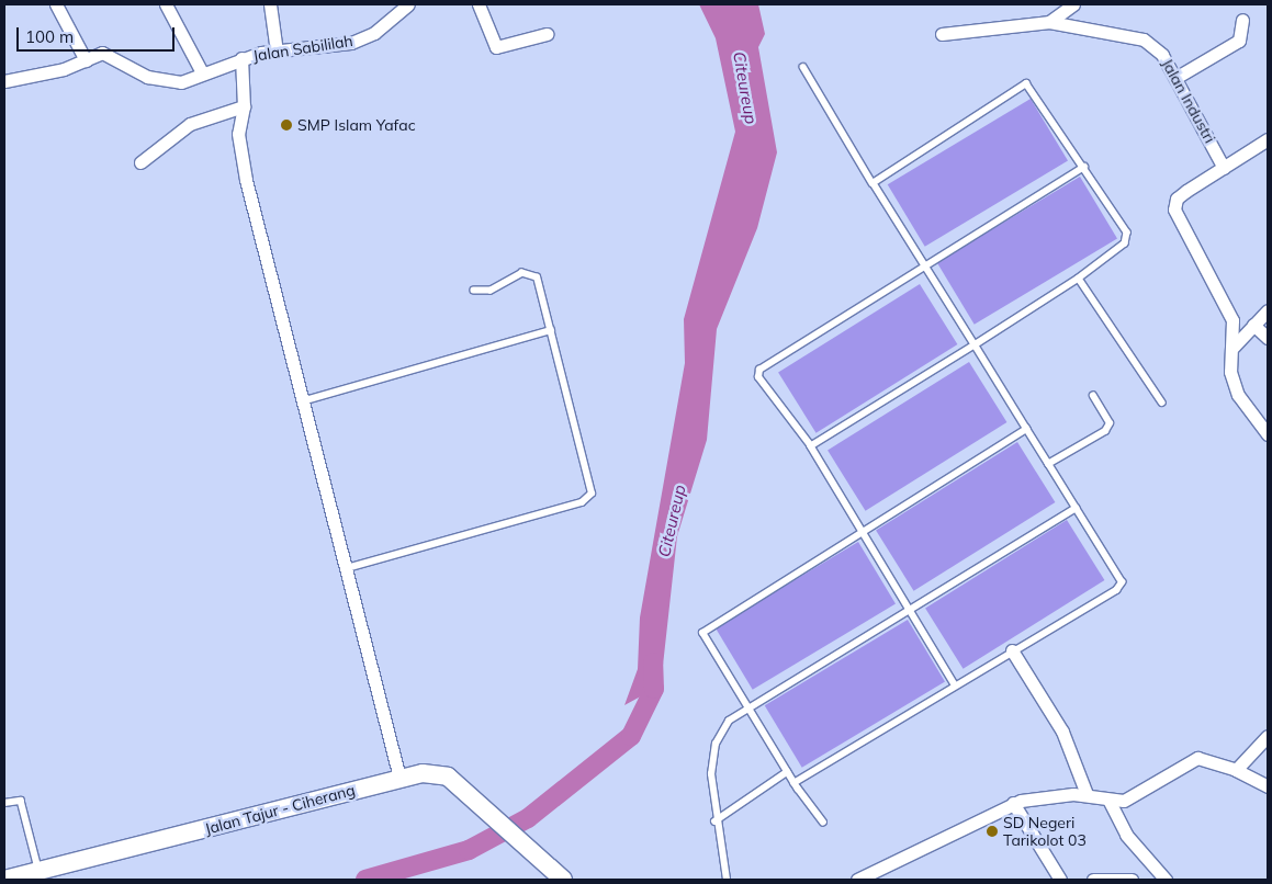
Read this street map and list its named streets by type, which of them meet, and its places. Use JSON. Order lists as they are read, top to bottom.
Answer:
{
  "streets": {
    "main road": ["Jalan Tajur - Ciherang"],
    "street": ["Jalan Sabililah", "Jalan Industri"]
  },
  "water": ["Citeureup"],
  "places": ["SMP Islam Yafac", "SD Negeri Tarikolot 03"],
  "scale_bar": "100 m"
}
